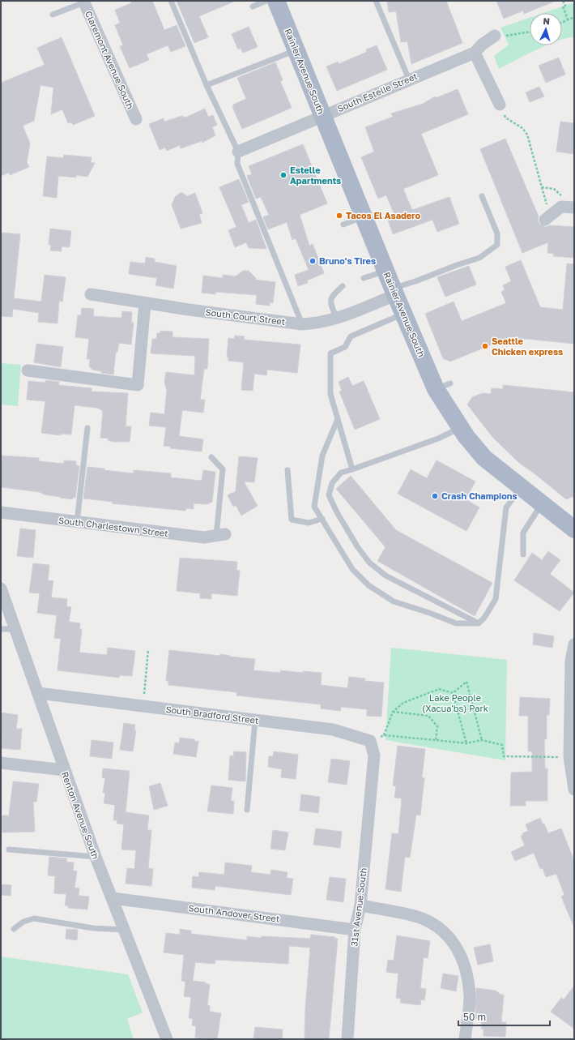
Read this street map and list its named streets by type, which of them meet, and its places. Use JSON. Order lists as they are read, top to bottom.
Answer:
{
  "streets": {
    "main road": ["Rainier Avenue South"],
    "street": [
      "Claremont Avenue South",
      "South Estelle Street",
      "South Court Street",
      "South Charlestown Street",
      "South Bradford Street",
      "Renton Avenue South",
      "31st Avenue South",
      "South Andover Street"
    ]
  },
  "crossings": [
    ["Rainier Avenue South", "South Estelle Street"],
    ["Rainier Avenue South", "South Court Street"],
    ["South Bradford Street", "Renton Avenue South"],
    ["South Bradford Street", "31st Avenue South"],
    ["Renton Avenue South", "South Andover Street"],
    ["31st Avenue South", "South Andover Street"]
  ],
  "parks": ["Lake People (Xacua'bs) Park"],
  "places": [
    "Estelle Apartments",
    "Tacos El Asadero",
    "Bruno's Tires",
    "Seattle Chicken express",
    "Crash Champions"
  ],
  "scale_bar": "50 m",
  "north": "top"
}
